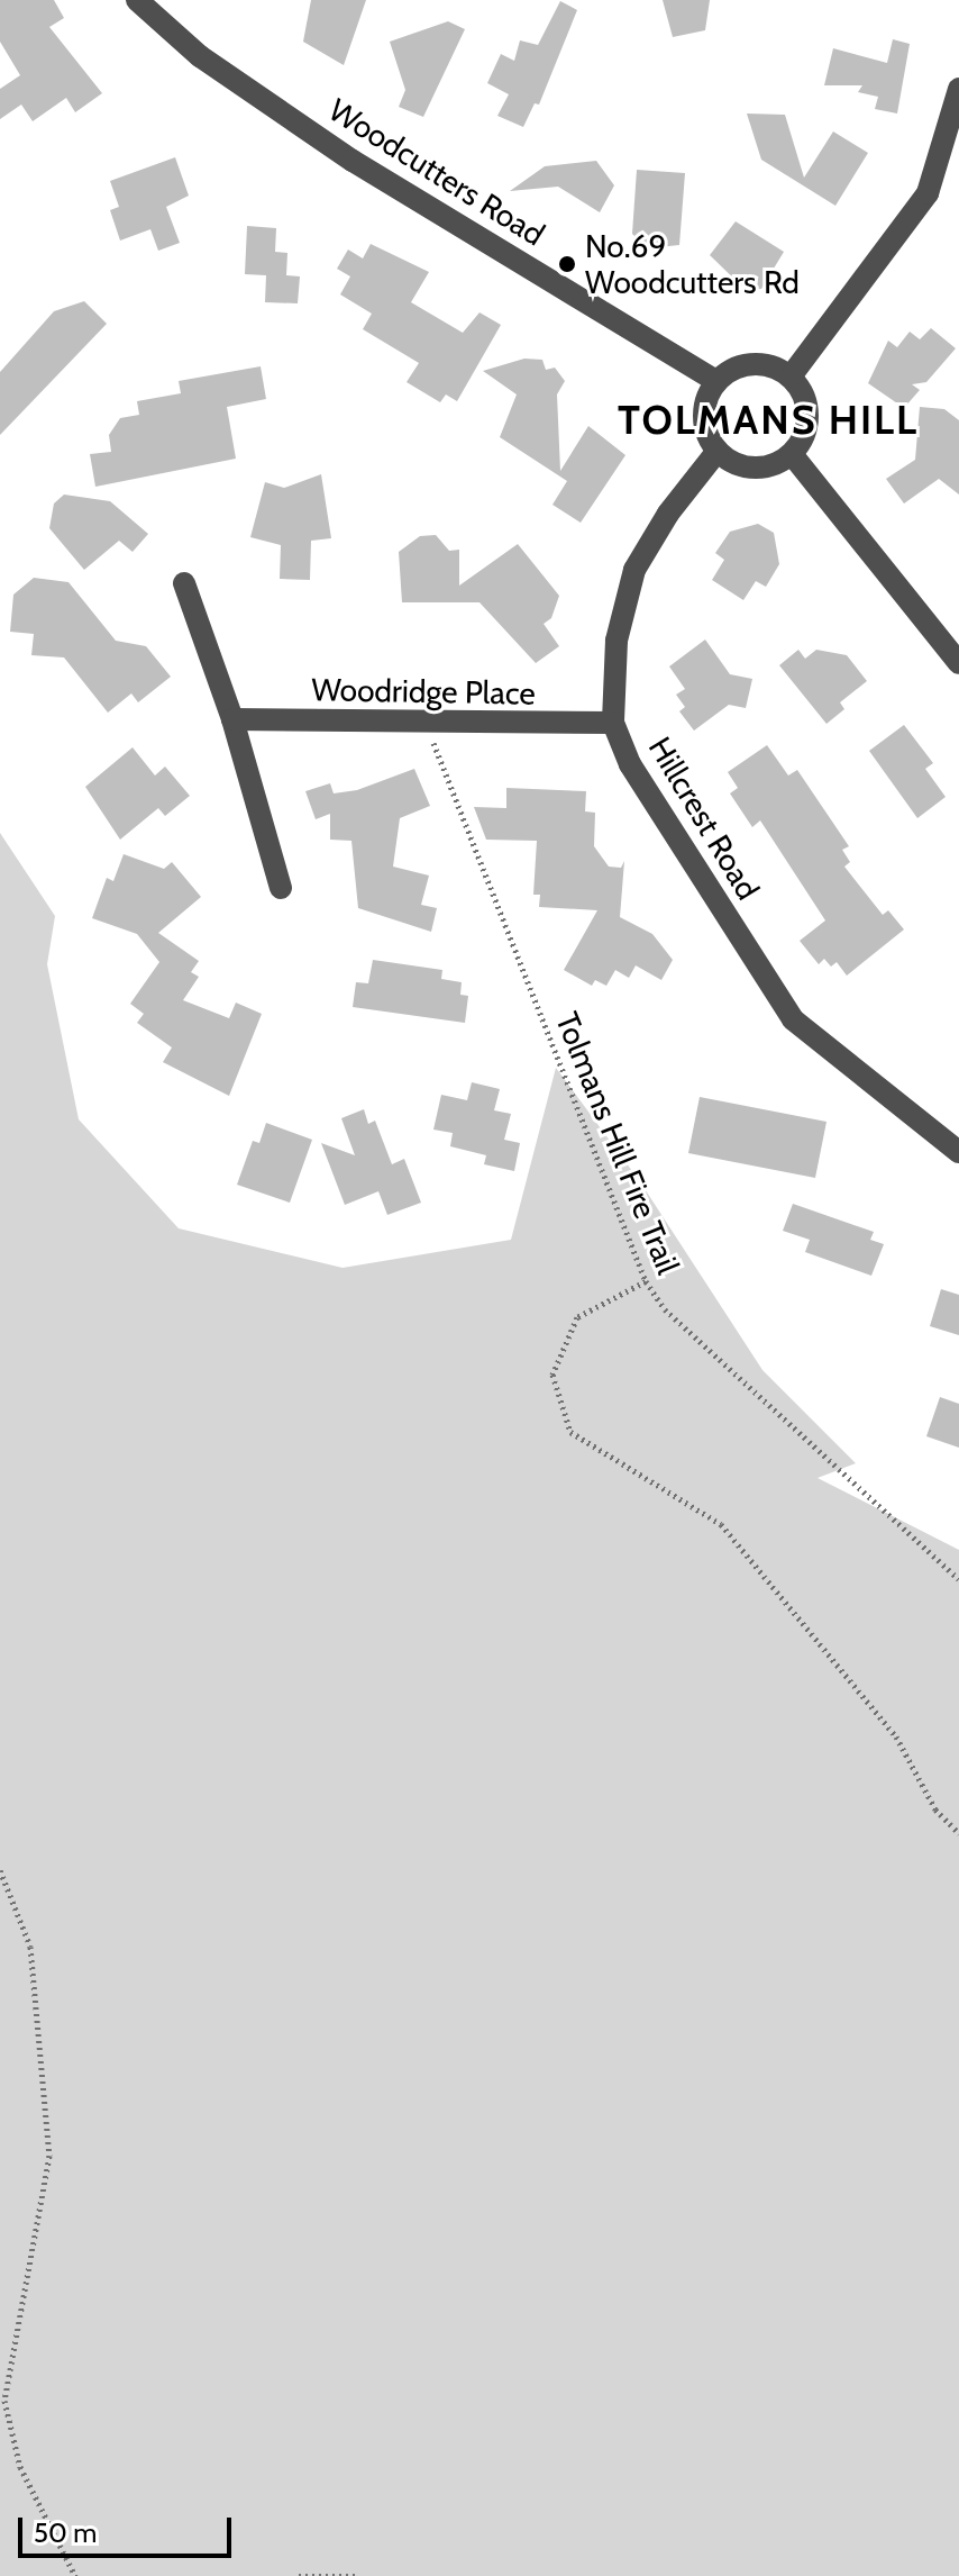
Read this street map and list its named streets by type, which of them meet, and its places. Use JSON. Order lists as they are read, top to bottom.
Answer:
{
  "streets": {
    "street": ["Woodcutters Road", "Woodridge Place", "Hillcrest Road"],
    "path": ["Tolmans Hill Fire Trail"]
  },
  "crossings": [
    ["Woodcutters Road", "Hillcrest Road"],
    ["Woodridge Place", "Hillcrest Road"],
    ["Woodridge Place", "Tolmans Hill Fire Trail"]
  ],
  "districts": ["TOLMANS HILL"],
  "places": ["No.69 Woodcutters Rd"],
  "scale_bar": "50 m"
}
